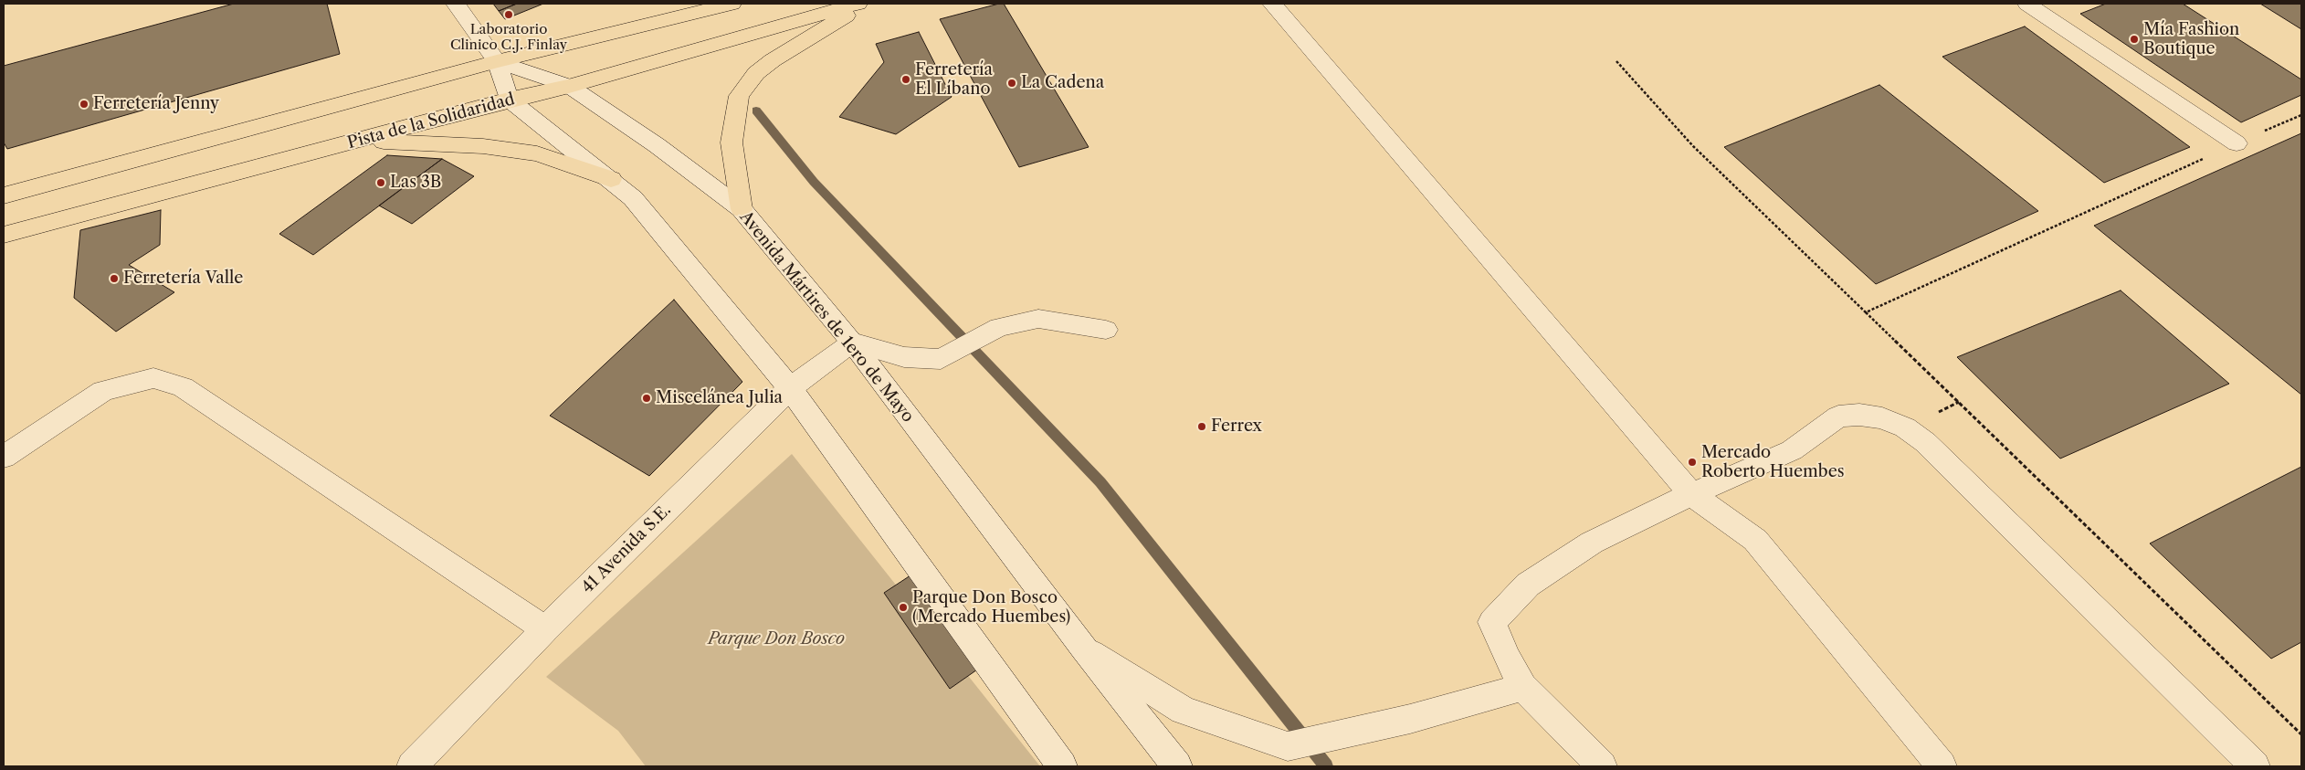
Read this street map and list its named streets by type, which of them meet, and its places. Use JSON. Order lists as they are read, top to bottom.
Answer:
{
  "streets": {
    "main road": ["Pista de la Solidaridad", "Avenida Mártires de 1ero de Mayo", "41 Avenida S.E."]
  },
  "crossings": [
    ["Pista de la Solidaridad", "Avenida Mártires de 1ero de Mayo"],
    ["Avenida Mártires de 1ero de Mayo", "41 Avenida S.E."]
  ],
  "parks": ["Parque Don Bosco"],
  "places": [
    "Laboratorio Clinico C.J. Finlay",
    "Mía Fashion Boutique",
    "Ferretería El Líbano",
    "La Cadena",
    "Ferretería Jenny",
    "Las 3B",
    "Ferretería Valle",
    "Miscelánea Julia",
    "Ferrex",
    "Mercado Roberto Huembes",
    "Parque Don Bosco (Mercado Huembes)"
  ]
}
